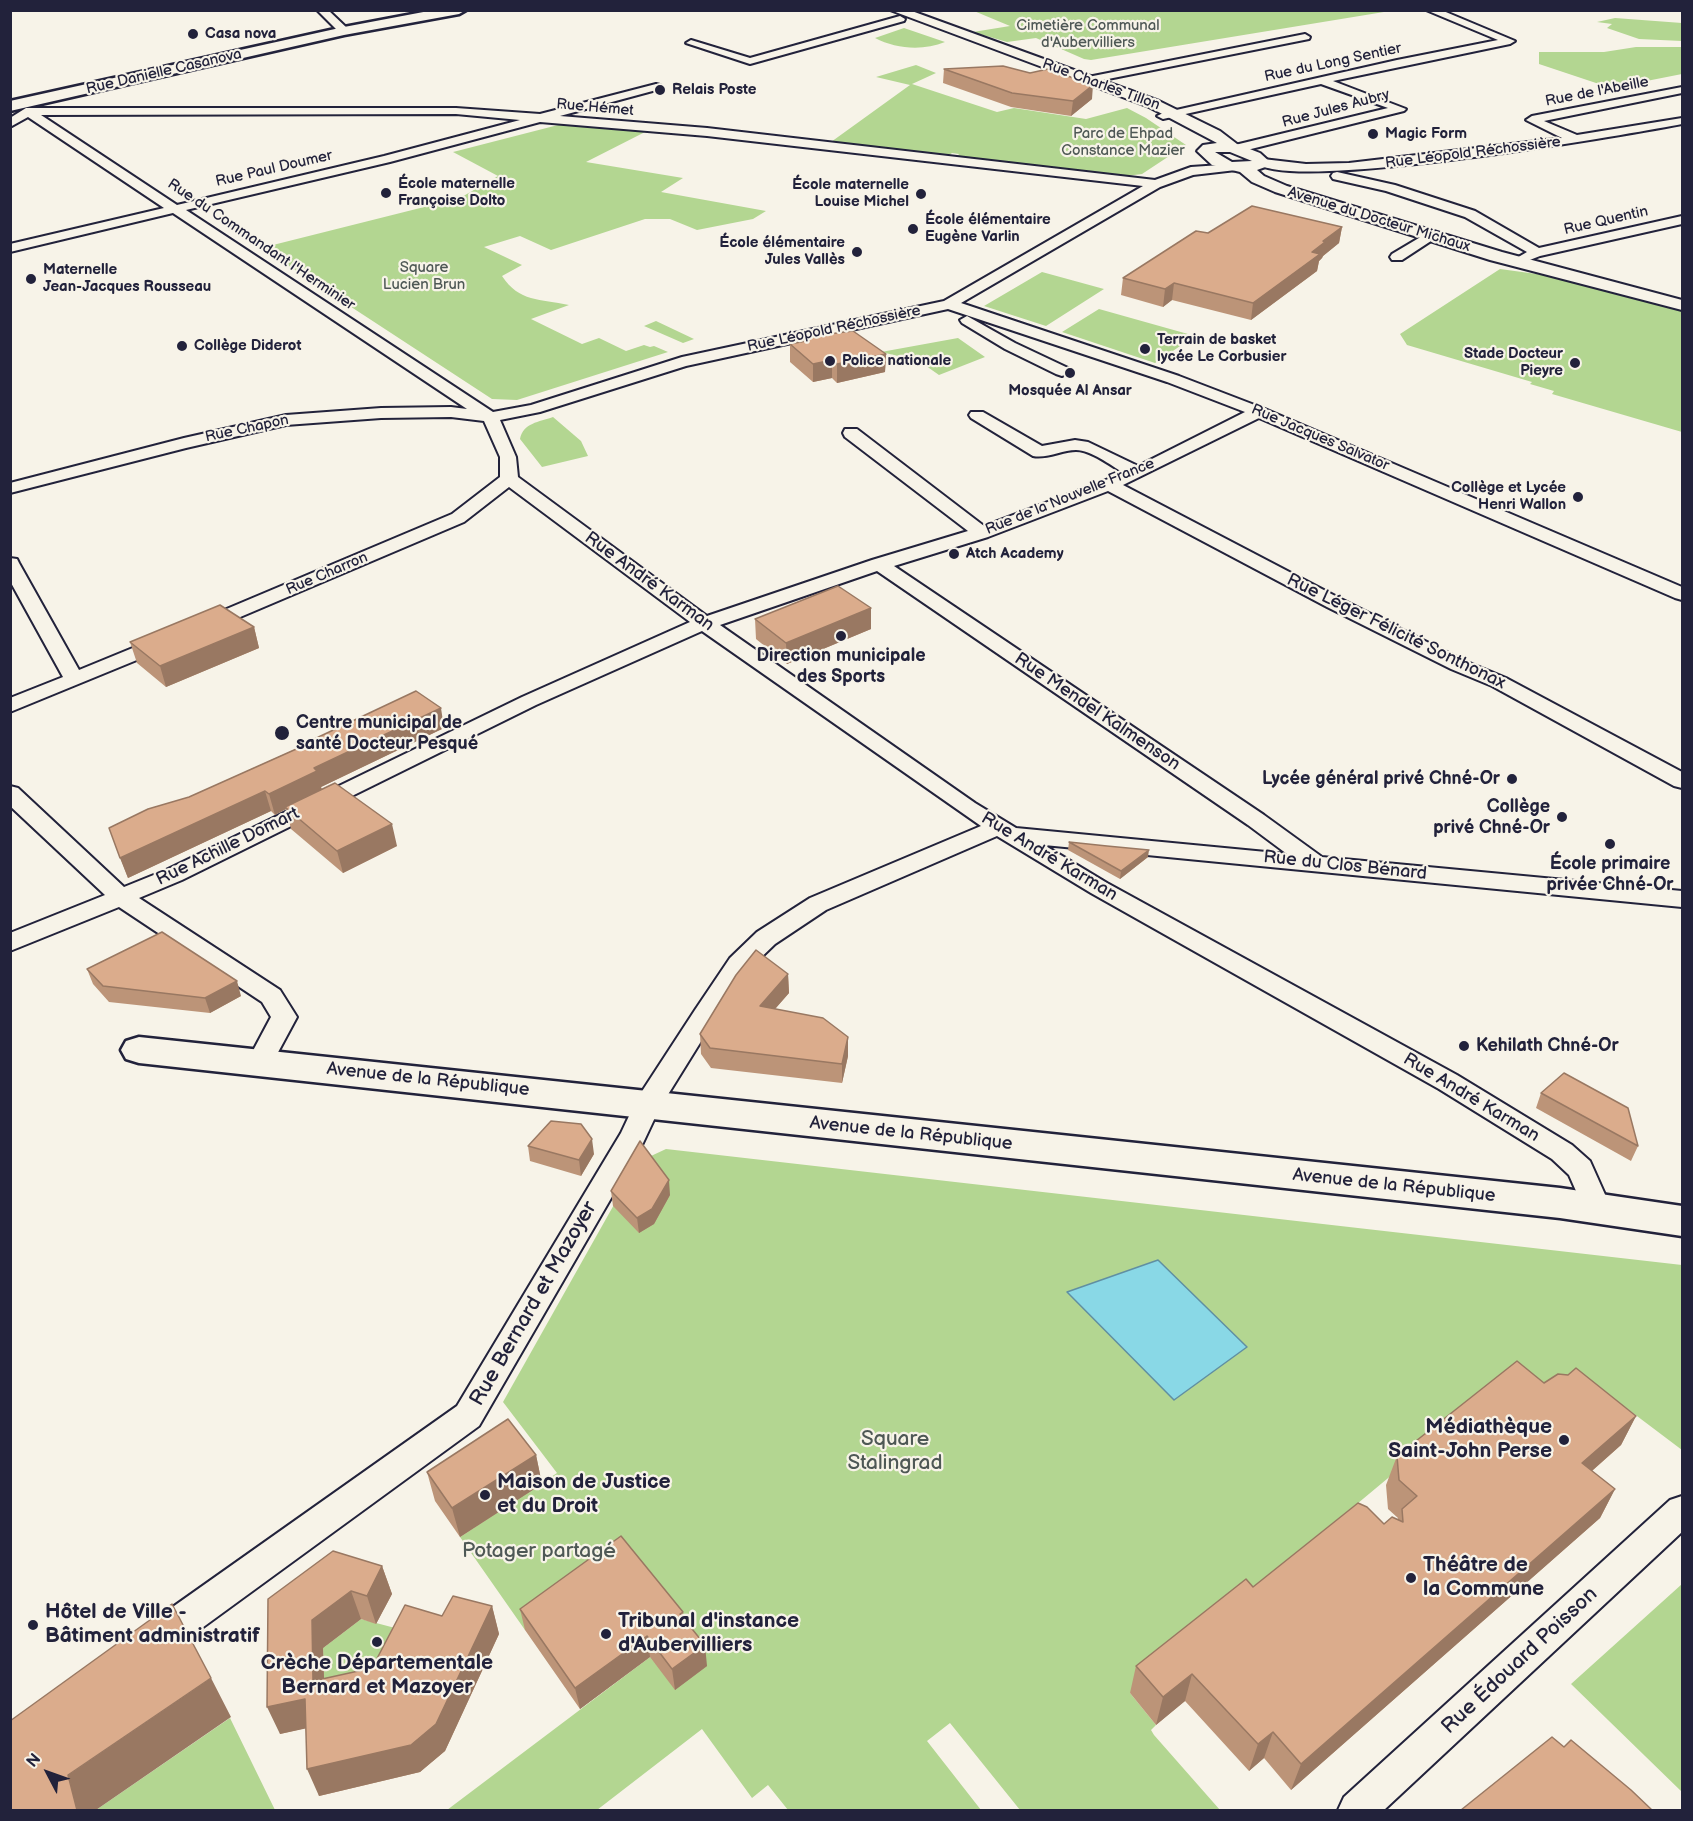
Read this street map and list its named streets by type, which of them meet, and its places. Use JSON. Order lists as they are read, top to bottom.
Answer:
{
  "streets": {
    "main road": ["Rue Danielle Casanova", "Avenue de la République"],
    "street": [
      "Rue du Long Sentier",
      "Rue Charles Tillon",
      "Rue de l'Abeille",
      "Rue Hémet",
      "Rue Jules Aubry",
      "Rue Léopold Réchossière",
      "Rue Paul Doumer",
      "Avenue du Docteur Michaux",
      "Rue Quentin",
      "Rue du Commandant l'Herminier",
      "Rue Chapon",
      "Rue Jacques Salvator",
      "Rue de la Nouvelle France",
      "Rue Charron",
      "Rue André Karman",
      "Rue Léger Félicité Sonthonax",
      "Rue Mendel Kalmenson",
      "Rue Achille Domart",
      "Rue du Clos Bénard",
      "Rue Bernard et Mazoyer",
      "Rue Édouard Poisson"
    ]
  },
  "crossings": [
    ["Rue du Long Sentier", "Rue Charles Tillon"],
    ["Rue du Long Sentier", "Rue Jules Aubry"],
    ["Rue Danielle Casanova", "Rue du Commandant l'Herminier"],
    ["Rue Charles Tillon", "Rue Jules Aubry"],
    ["Rue Charles Tillon", "Rue Léopold Réchossière"],
    ["Rue Charles Tillon", "Avenue du Docteur Michaux"],
    ["Rue de l'Abeille", "Rue Léopold Réchossière"],
    ["Rue Hémet", "Rue Léopold Réchossière"],
    ["Rue Hémet", "Rue Paul Doumer"],
    ["Rue Hémet", "Rue du Commandant l'Herminier"],
    ["Rue Léopold Réchossière", "Avenue du Docteur Michaux"],
    ["Rue Léopold Réchossière", "Rue du Commandant l'Herminier"],
    ["Rue Léopold Réchossière", "Rue Chapon"],
    ["Rue Léopold Réchossière", "Rue Jacques Salvator"],
    ["Rue Paul Doumer", "Rue du Commandant l'Herminier"],
    ["Avenue du Docteur Michaux", "Rue Quentin"],
    ["Rue du Commandant l'Herminier", "Rue Chapon"],
    ["Rue Jacques Salvator", "Rue de la Nouvelle France"],
    ["Rue de la Nouvelle France", "Rue André Karman"],
    ["Rue de la Nouvelle France", "Rue Léger Félicité Sonthonax"],
    ["Rue de la Nouvelle France", "Rue Mendel Kalmenson"],
    ["Rue de la Nouvelle France", "Rue Achille Domart"],
    ["Rue Charron", "Rue André Karman"],
    ["Rue André Karman", "Rue Achille Domart"],
    ["Rue André Karman", "Rue du Clos Bénard"],
    ["Rue André Karman", "Avenue de la République"],
    ["Rue André Karman", "Rue Bernard et Mazoyer"],
    ["Rue Mendel Kalmenson", "Rue du Clos Bénard"],
    ["Rue du Clos Bénard", "Rue Bernard et Mazoyer"],
    ["Avenue de la République", "Rue Bernard et Mazoyer"]
  ],
  "parks": [
    "Cimetière Communal d'Aubervilliers",
    "Parc de Ehpad Constance Mazier",
    "Square Lucien Brun",
    "Square Stalingrad",
    "Potager partagé"
  ],
  "places": [
    "Casa nova",
    "Relais Poste",
    "Magic Form",
    "École maternelle Françoise Dolto",
    "École maternelle Louise Michel",
    "École élémentaire Eugène Varlin",
    "École élémentaire Jules Vallès",
    "Maternelle Jean-Jacques Rousseau",
    "Collège Diderot",
    "Terrain de basket lycée Le Corbusier",
    "Police nationale",
    "Stade Docteur Pieyre",
    "Mosquée Al Ansar",
    "Collège et Lycée Henri Wallon",
    "Atch Academy",
    "Direction municipale des Sports",
    "Centre municipal de santé Docteur Pesqué",
    "Lycée général privé Chné-Or",
    "Collège privé Chné-Or",
    "École primaire privée Chné-Or",
    "Kehilath Chné-Or",
    "Médiathèque Saint-John Perse",
    "Maison de Justice et du Droit",
    "Théâtre de la Commune",
    "Hôtel de Ville - Bâtiment administratif",
    "Tribunal d'instance d'Aubervilliers",
    "Crèche Départementale Bernard et Mazoyer"
  ],
  "north": "top left"
}
